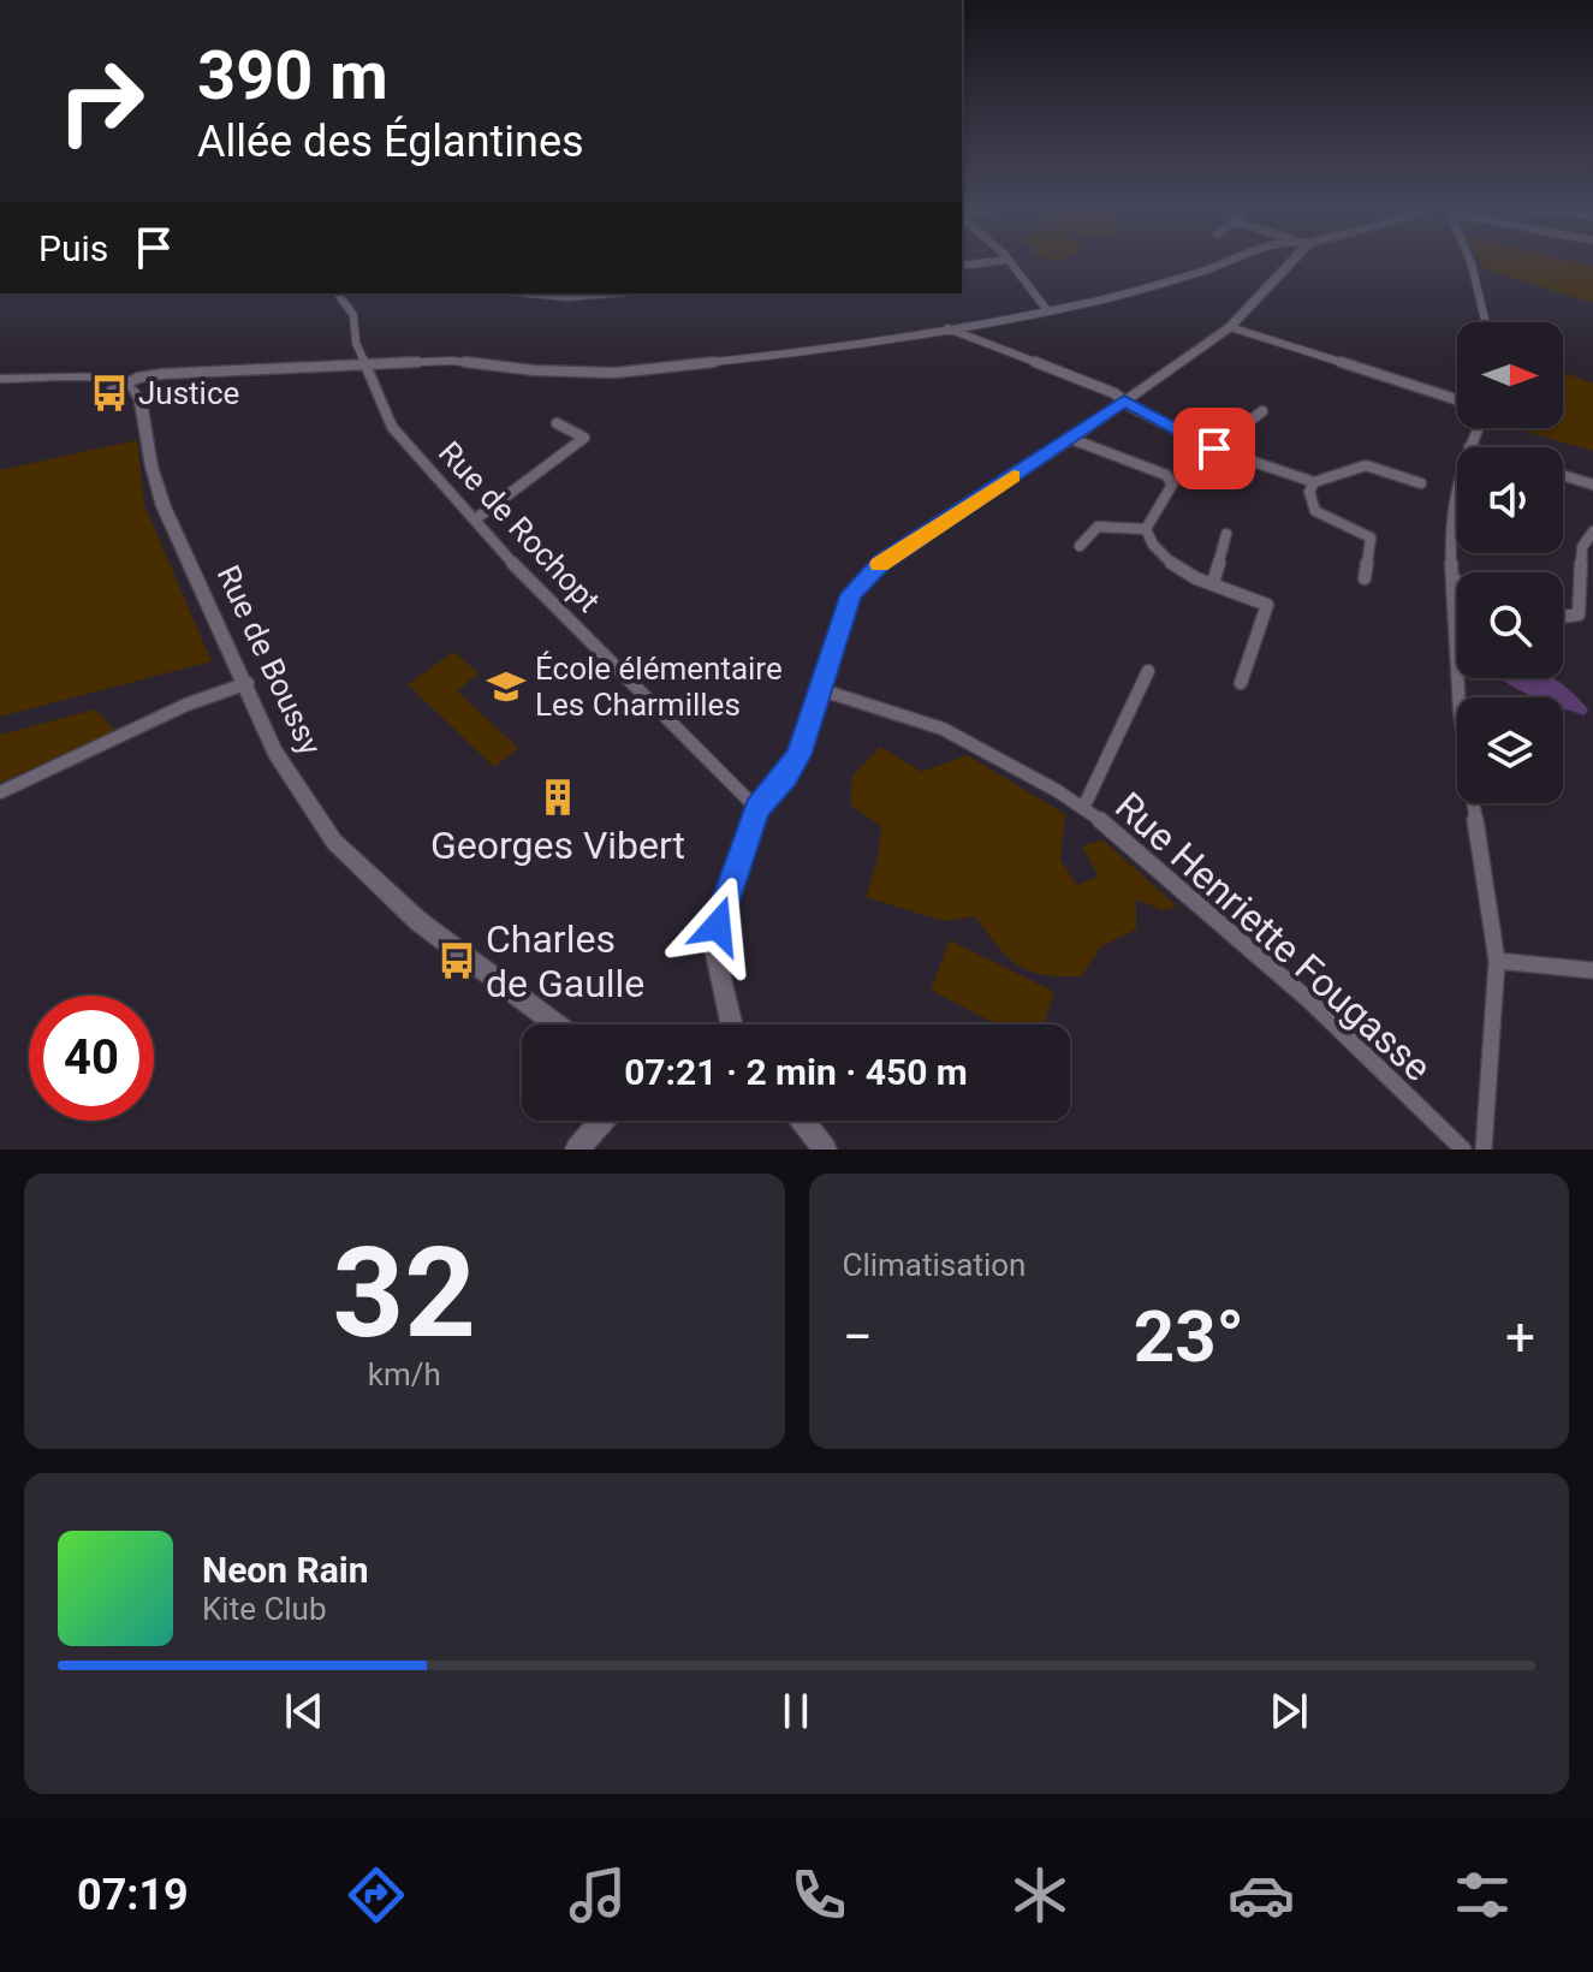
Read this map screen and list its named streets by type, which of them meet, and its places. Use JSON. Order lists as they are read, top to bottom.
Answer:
{
  "streets": {
    "street": ["Rue de Rochopt", "Rue de Boussy", "Rue Henriette Fougasse"]
  },
  "places": {
    "bus stop": ["Justice", "Charles de Gaulle"],
    "school or university": ["École élémentaire Les Charmilles"],
    "building": ["Georges Vibert"]
  },
  "north": "right",
  "page": {
    "turn": ["390 m", "Allée des Églantines"],
    "then": "Puis",
    "limit": "40",
    "trip": "07:21 · 2 min · 450 m",
    "tile": [
      ["32", "km/h"],
      "Climatisation"
    ],
    "heat": ["−", "23°", "+"],
    "song": ["Neon Rain", "Kite Club"],
    "tabs": "07:19"
  }
}
